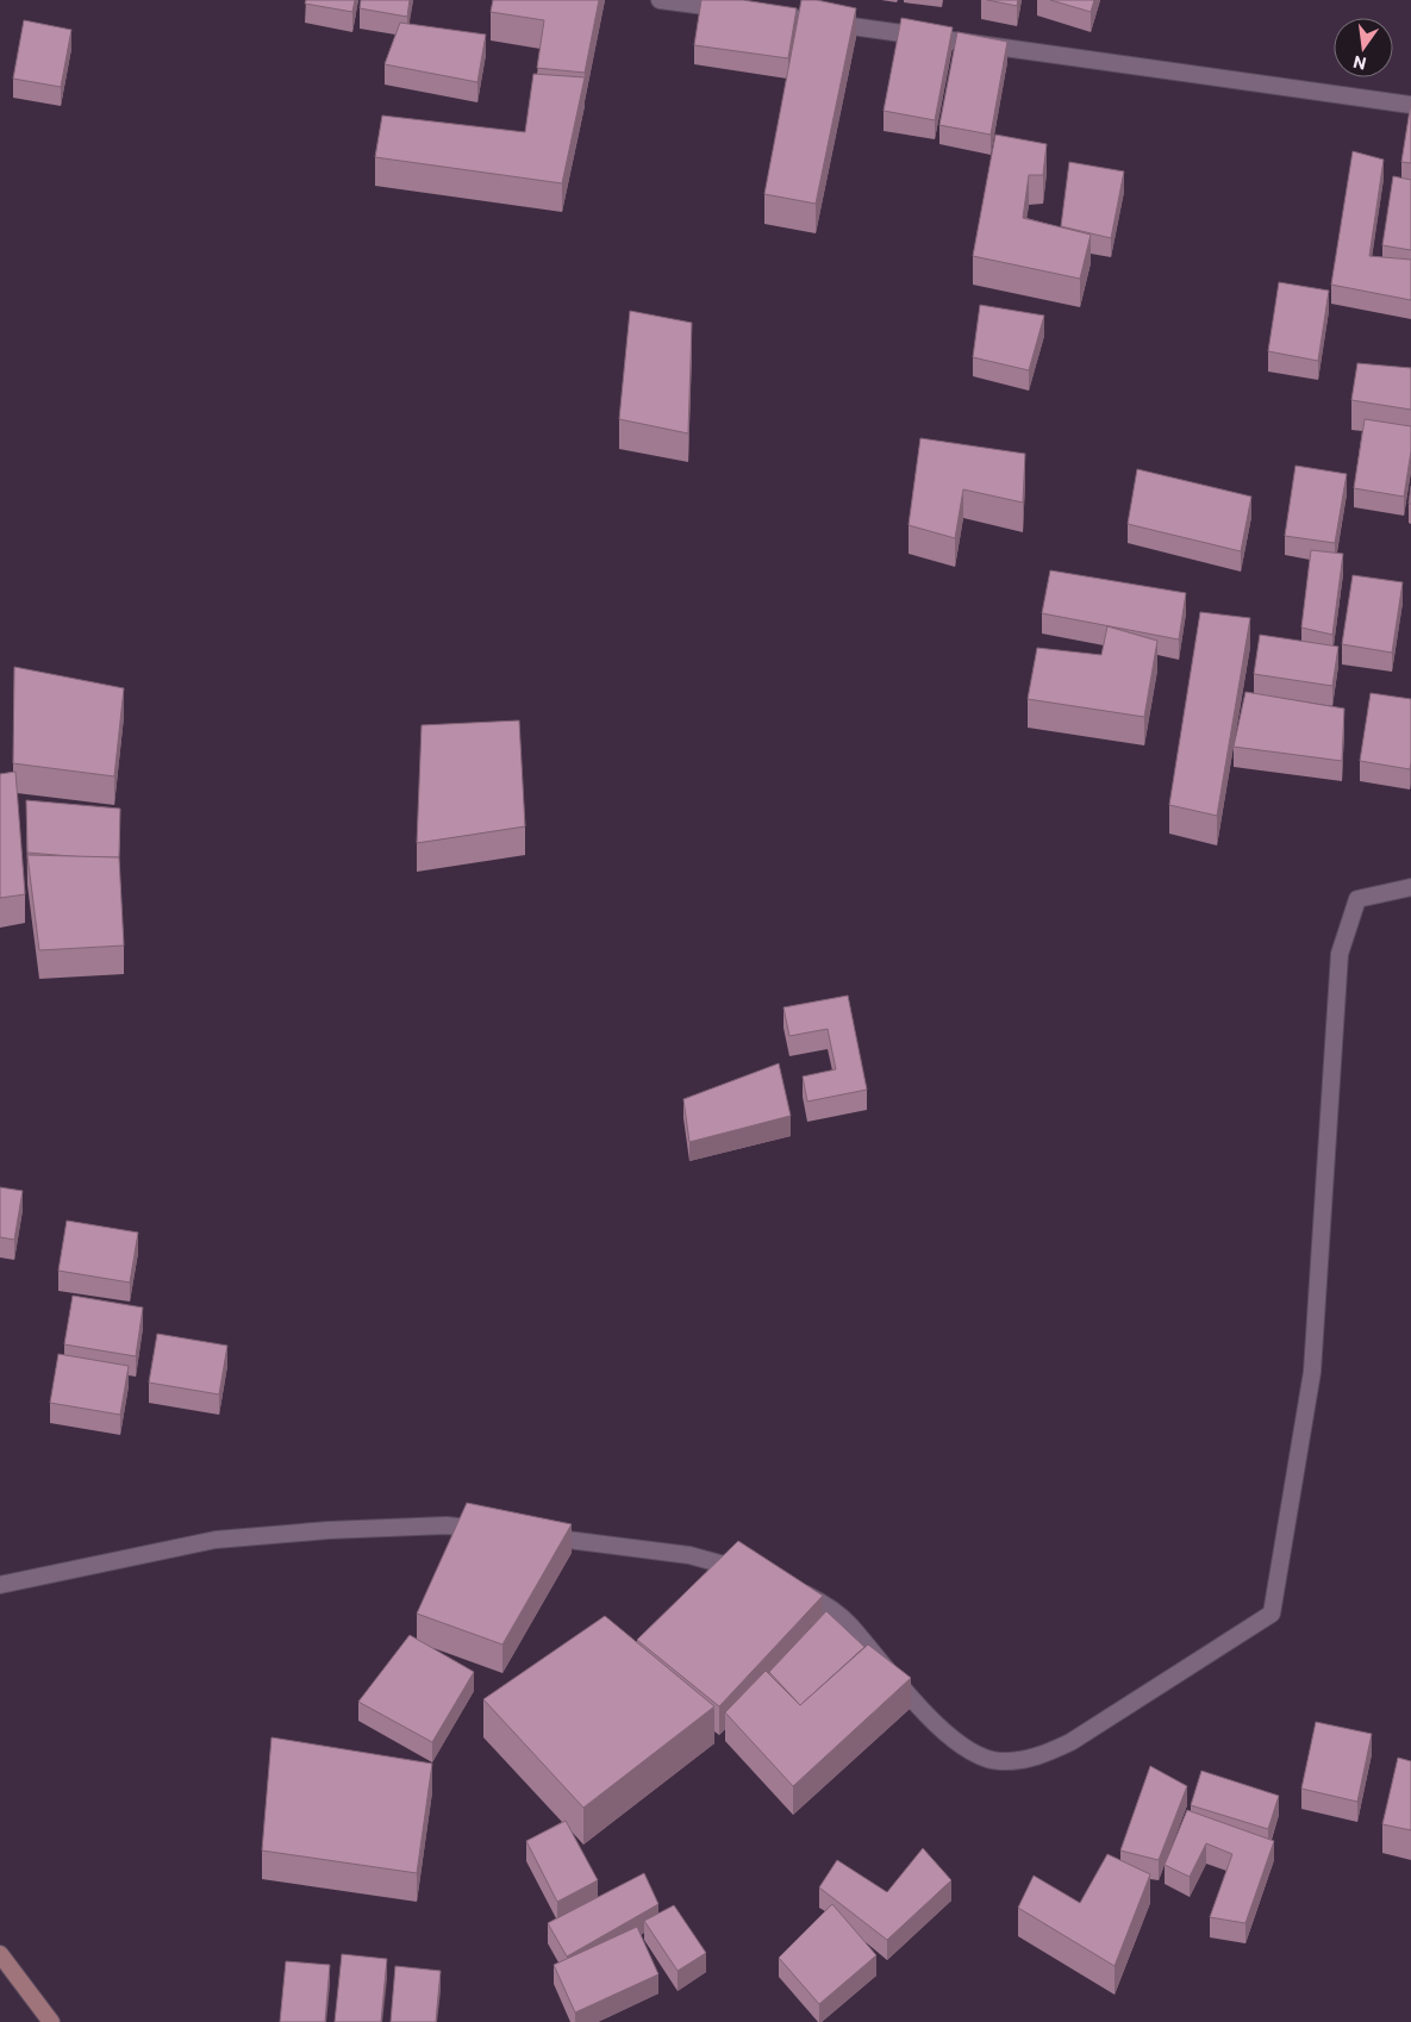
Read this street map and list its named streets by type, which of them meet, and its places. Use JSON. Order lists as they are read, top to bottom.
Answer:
{
  "north": "bottom"
}
